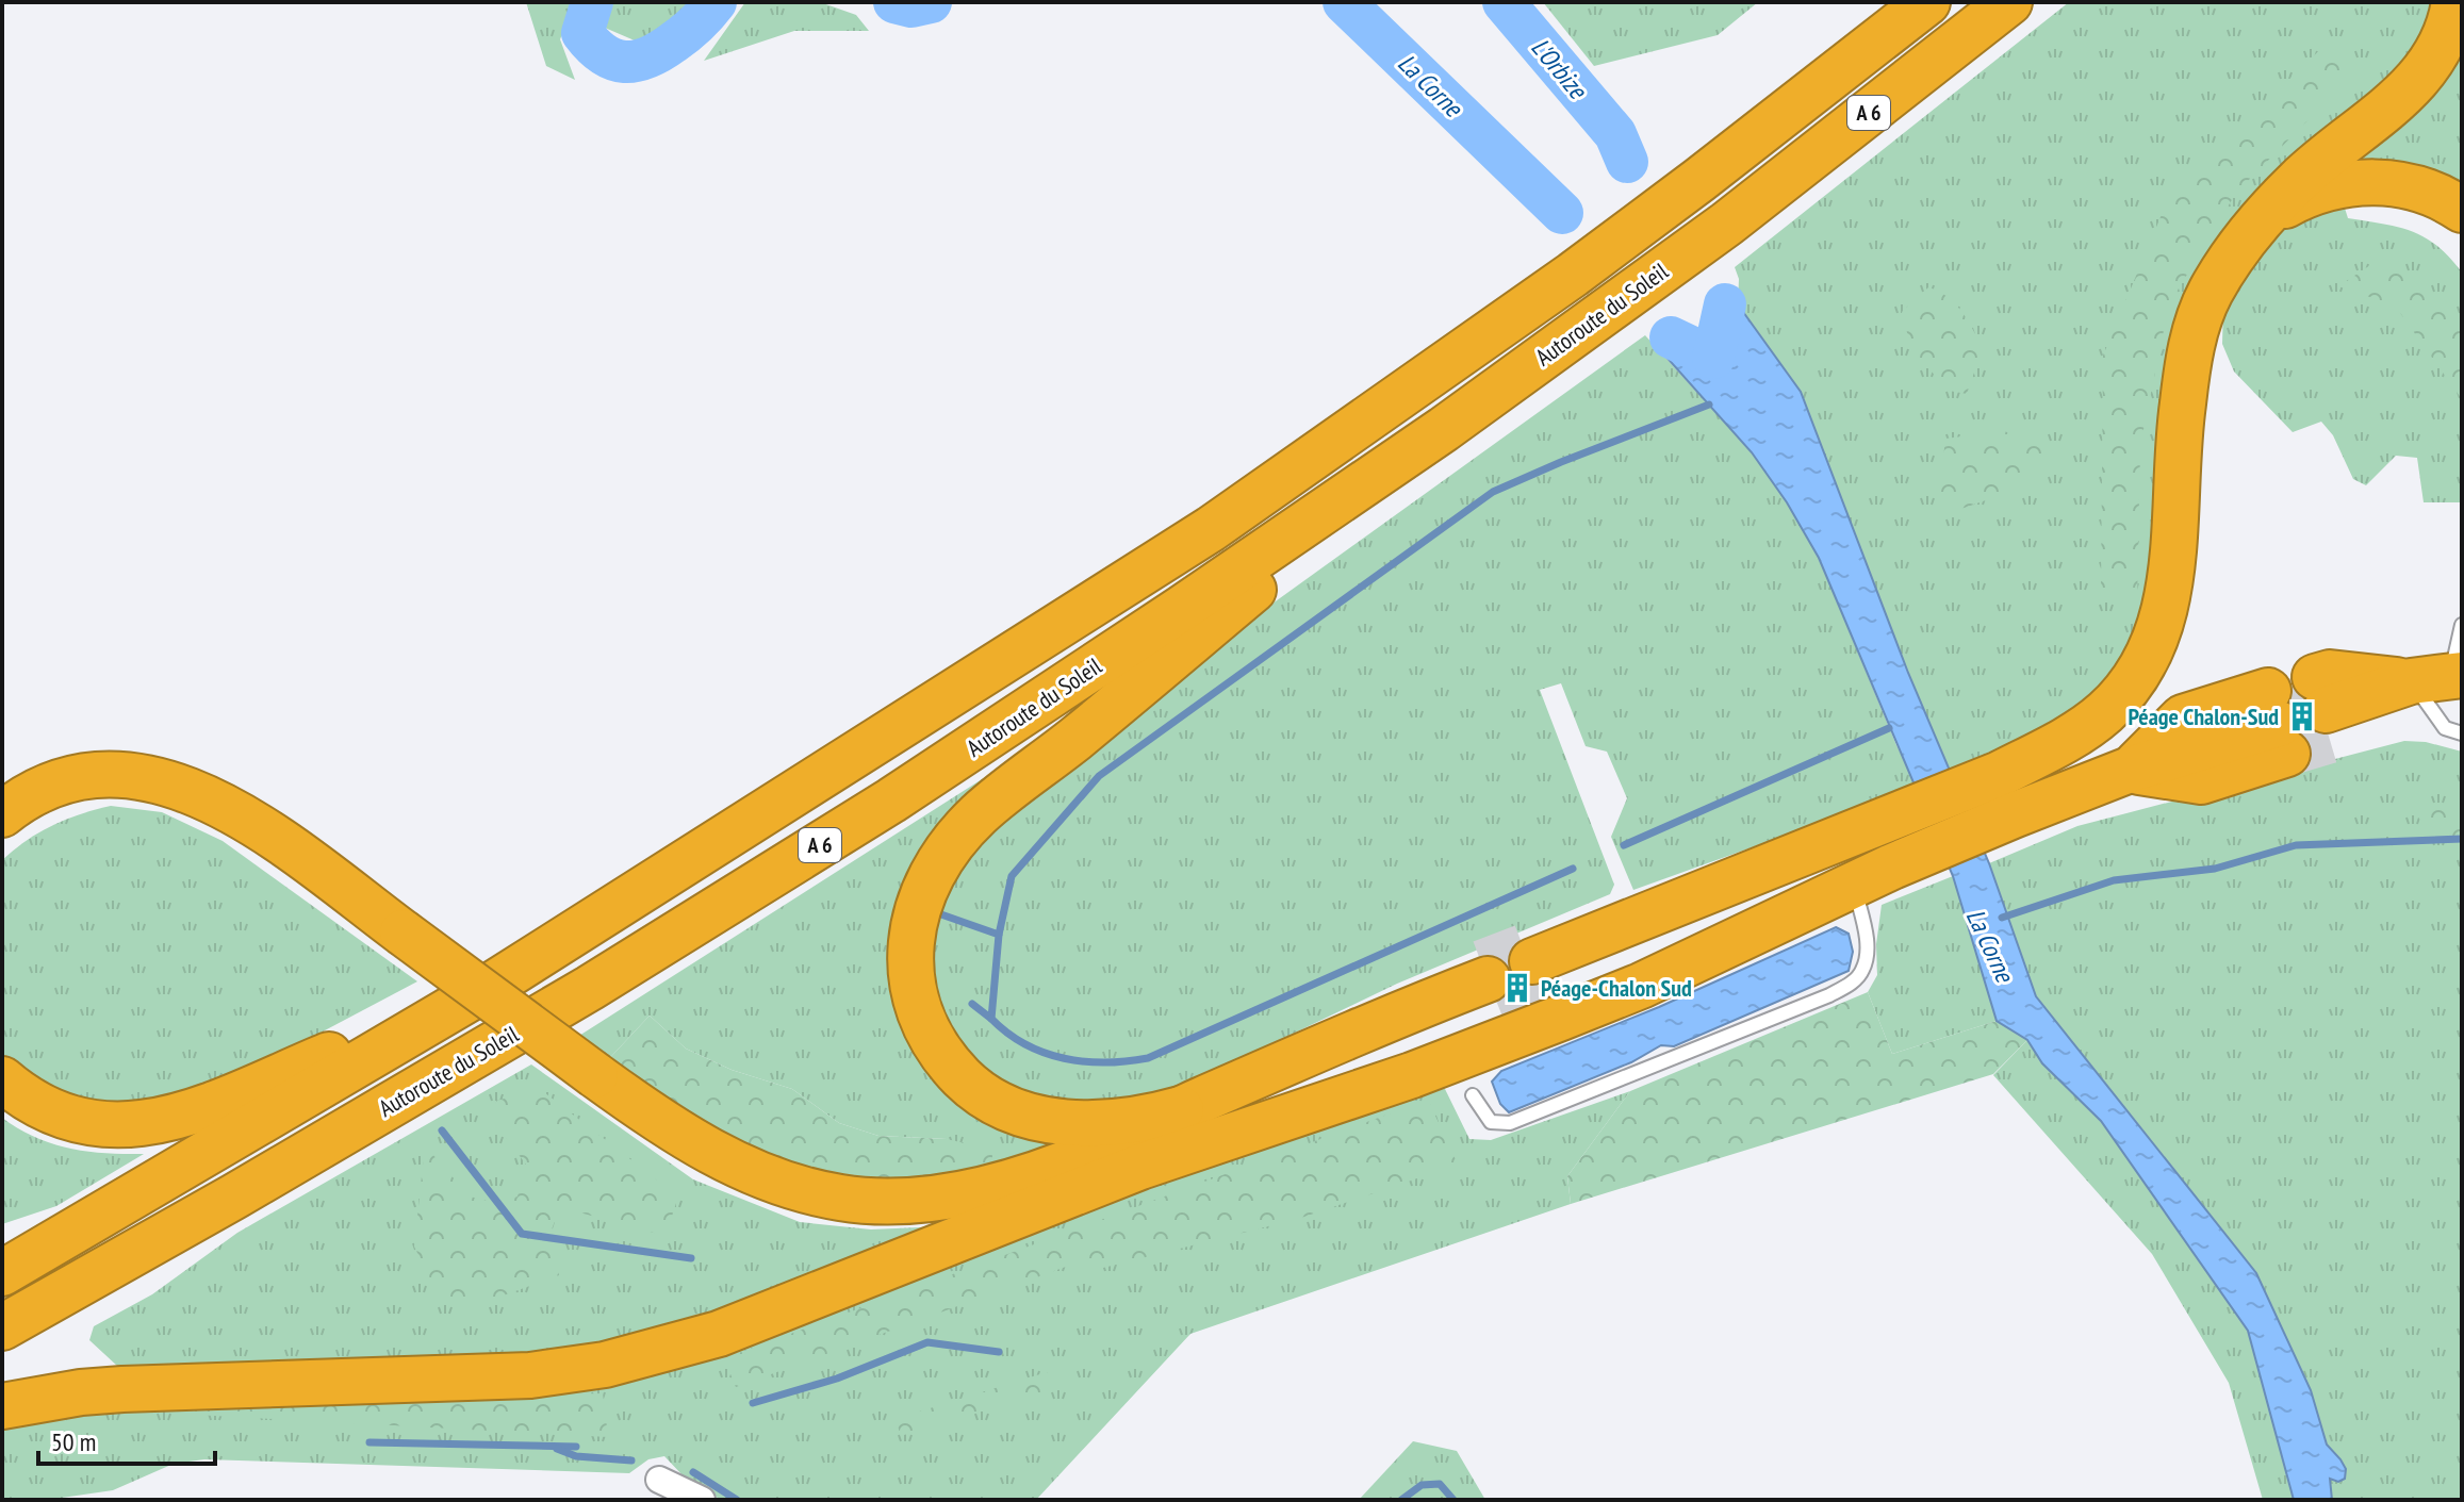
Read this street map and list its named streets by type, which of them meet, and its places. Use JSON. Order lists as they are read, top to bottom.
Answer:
{
  "streets": {
    "highway": ["A 6", "Autoroute du Soleil"]
  },
  "water": ["L'Orbize", "La Corne"],
  "places": {
    "building": ["Péage Chalon-Sud", "Péage-Chalon Sud"]
  },
  "scale_bar": "50 m"
}
